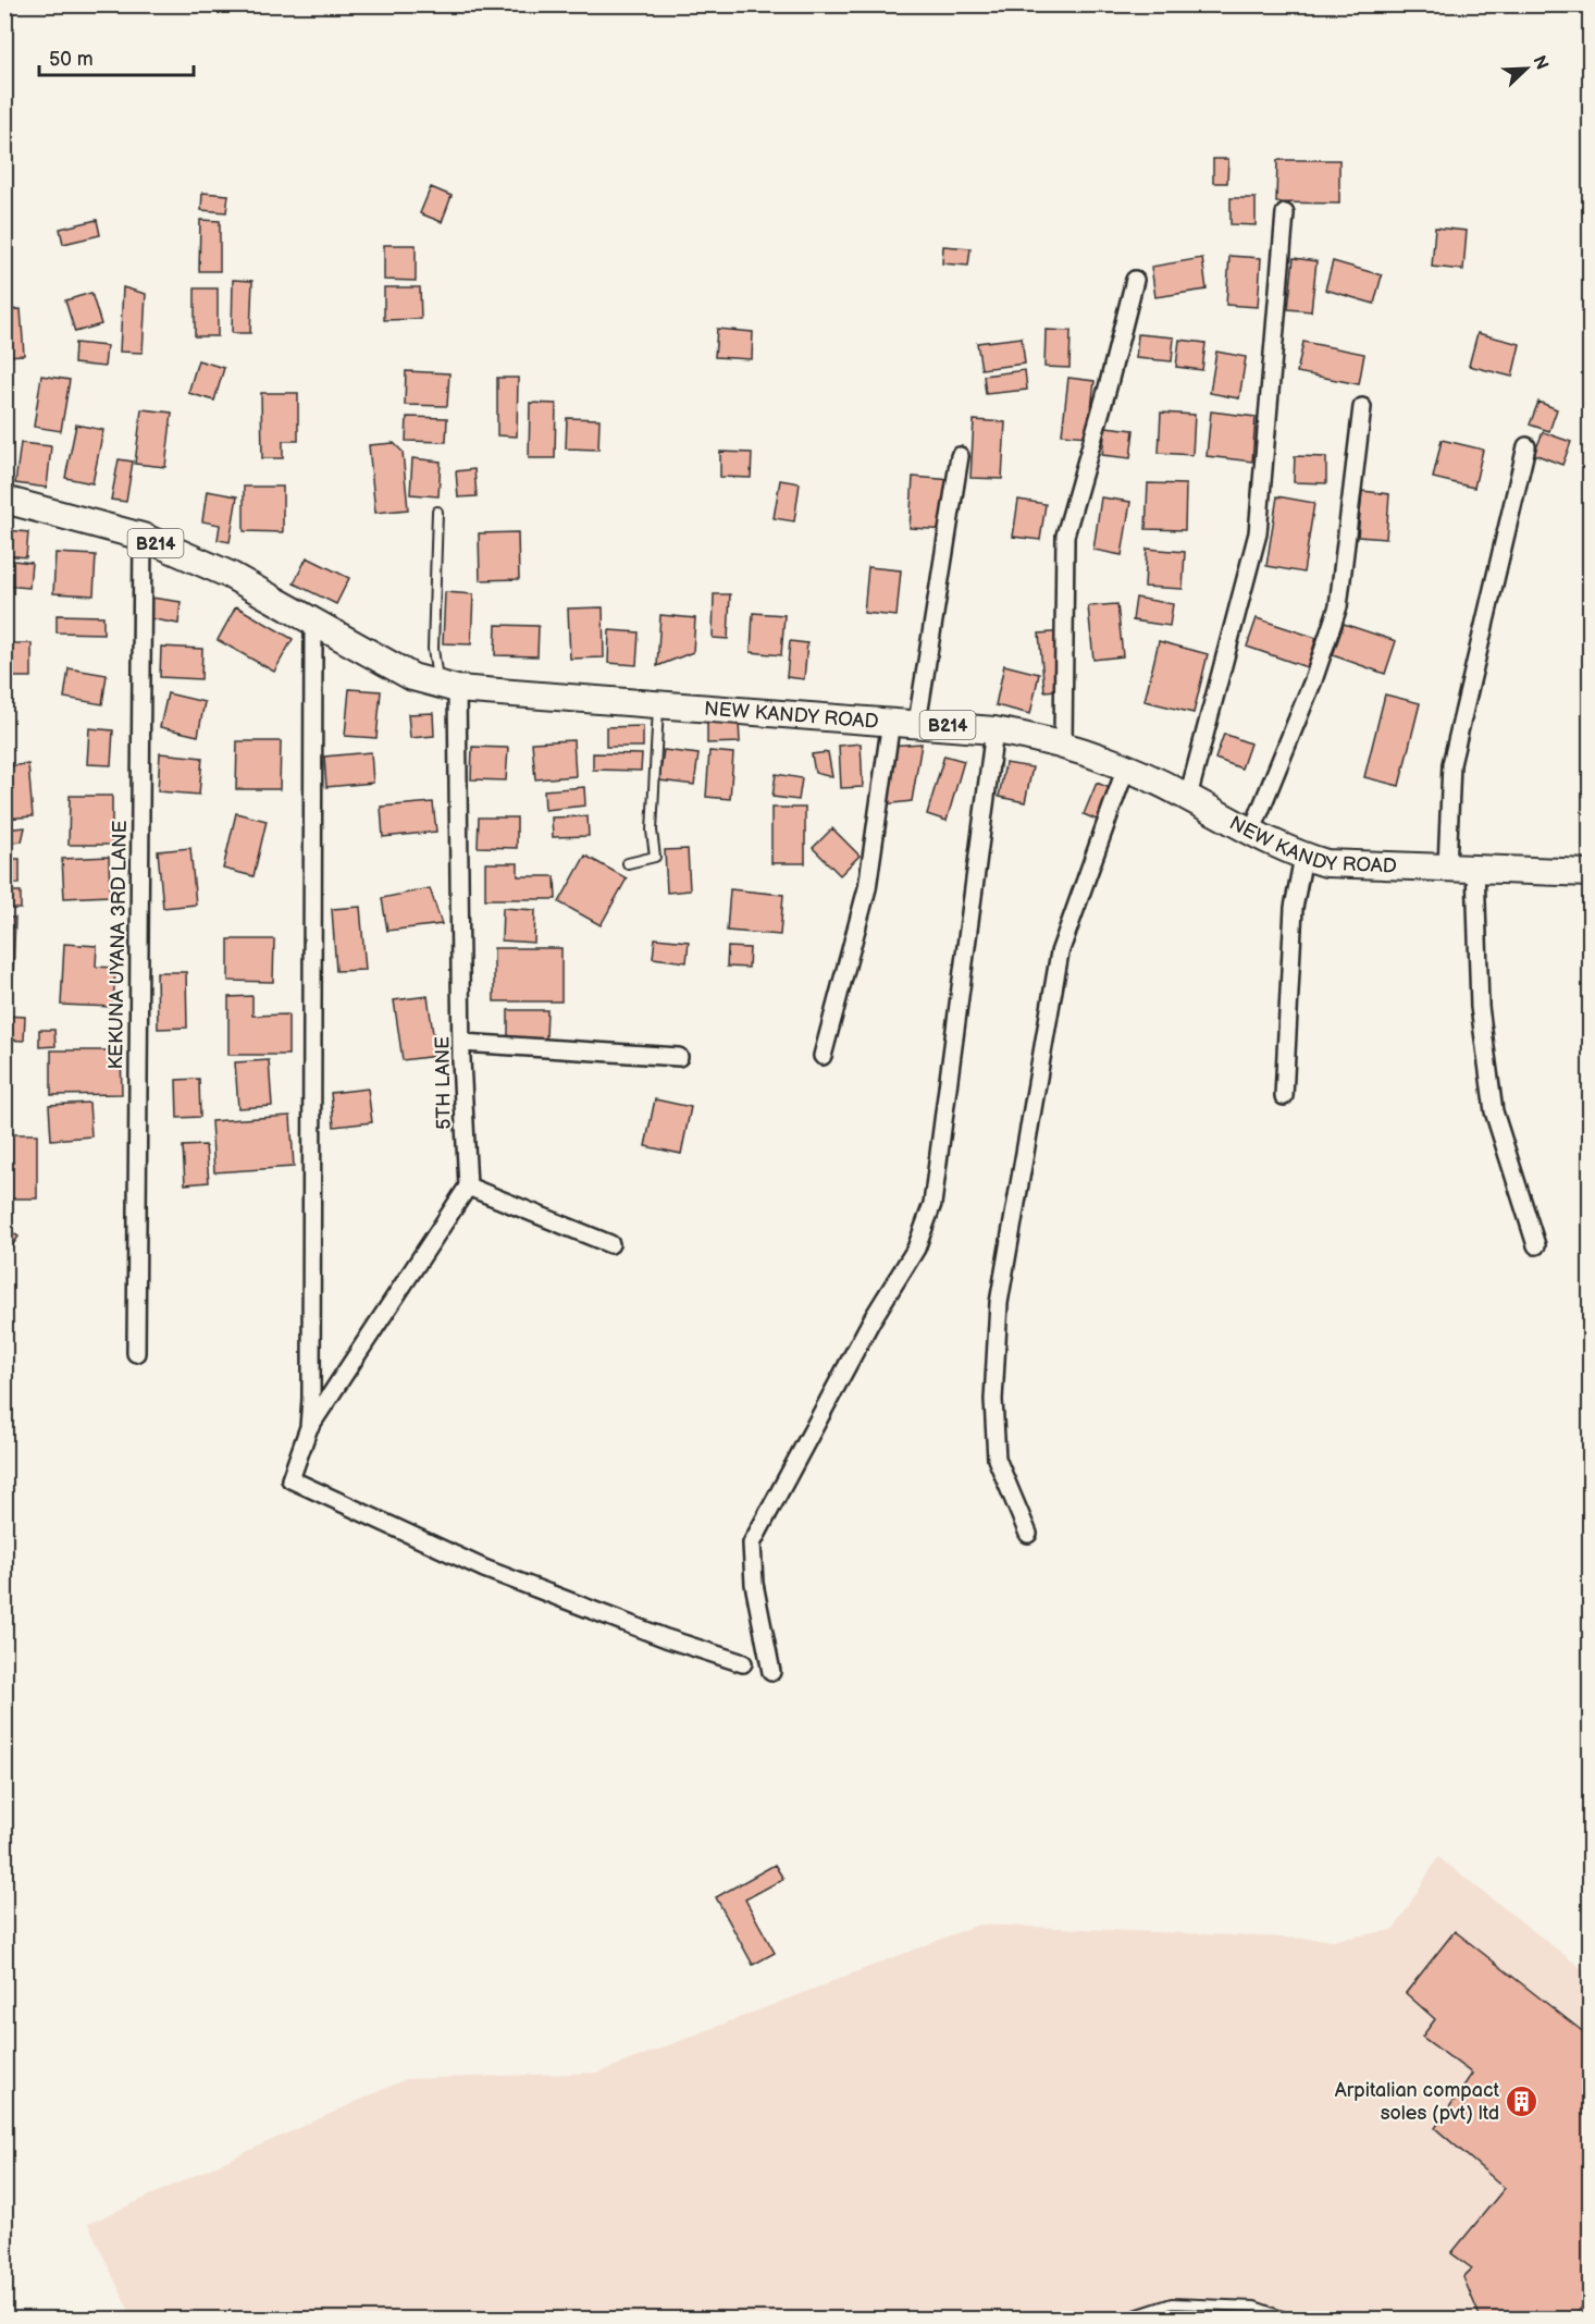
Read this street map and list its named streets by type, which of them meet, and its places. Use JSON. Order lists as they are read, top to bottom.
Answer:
{
  "streets": {
    "main road": ["B214", "NEW KANDY ROAD"],
    "street": ["KEKUNA UYANA 3RD LANE", "5TH LANE"]
  },
  "crossings": [
    ["NEW KANDY ROAD", "KEKUNA UYANA 3RD LANE"],
    ["NEW KANDY ROAD", "5TH LANE"]
  ],
  "places": {
    "building": ["Arpitalian compact soles (pvt) ltd"]
  },
  "scale_bar": "50 m",
  "north": "top right"
}
